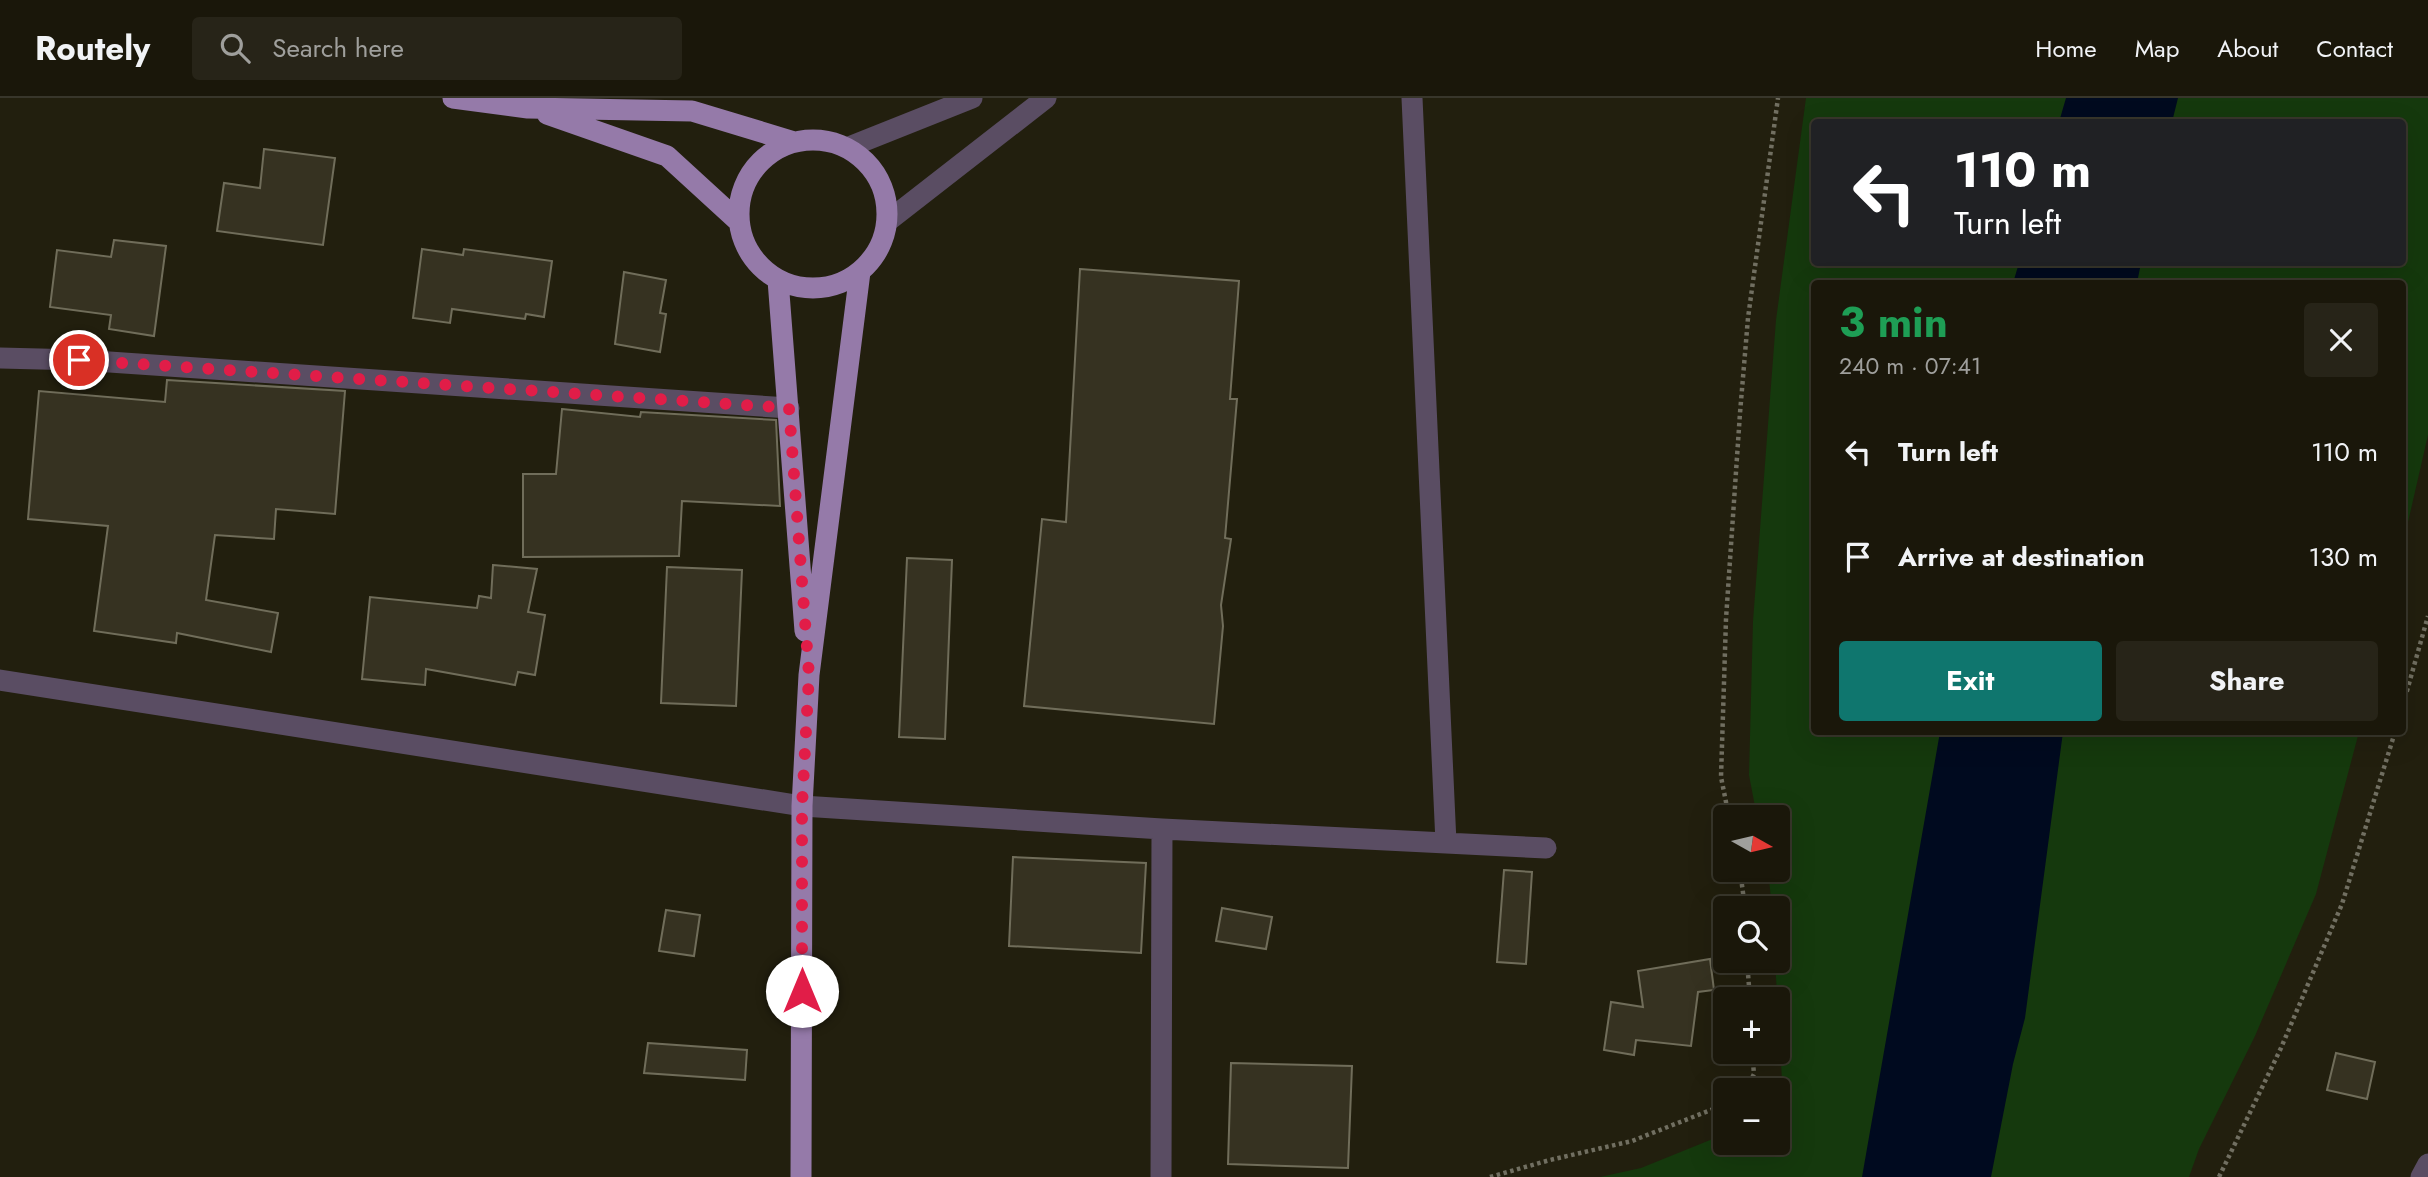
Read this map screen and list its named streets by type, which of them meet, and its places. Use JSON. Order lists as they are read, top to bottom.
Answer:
{
  "north": "right",
  "page": {
    "header": "Routely",
    "search": "Search here",
    "nav": [
      "Home",
      "Map",
      "About",
      "Contact"
    ],
    "turn": ["110 m", "Turn left"],
    "heading": ["3 min", "240 m · 07:41"],
    "list": [
      {
        "name": "Turn left",
        "value": "110 m"
      },
      {
        "name": "Arrive at destination",
        "value": "130 m"
      }
    ],
    "buttons": ["Exit", "Share"],
    "map_buttons": ["+", "−"]
  }
}
